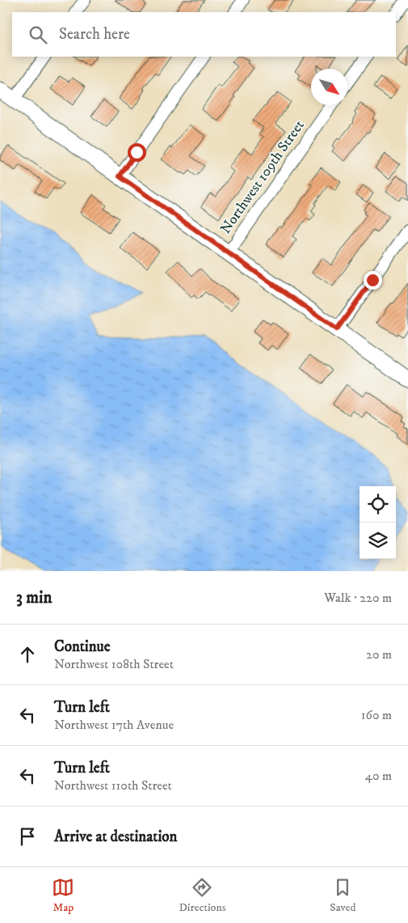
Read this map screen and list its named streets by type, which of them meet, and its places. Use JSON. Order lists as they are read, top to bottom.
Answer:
{
  "streets": {
    "street": ["Northwest 109th Street"]
  },
  "north": "bottom right",
  "page": {
    "search": "Search here",
    "heading": ["3 min", "Walk · 220 m"],
    "list": [
      ["Continue", "Northwest 108th Street", "20 m"],
      ["Turn left", "Northwest 17th Avenue", "160 m"],
      ["Turn left", "Northwest 110th Street", "40 m"],
      "Arrive at destination"
    ],
    "nav": ["Map", "Directions", "Saved"]
  }
}
